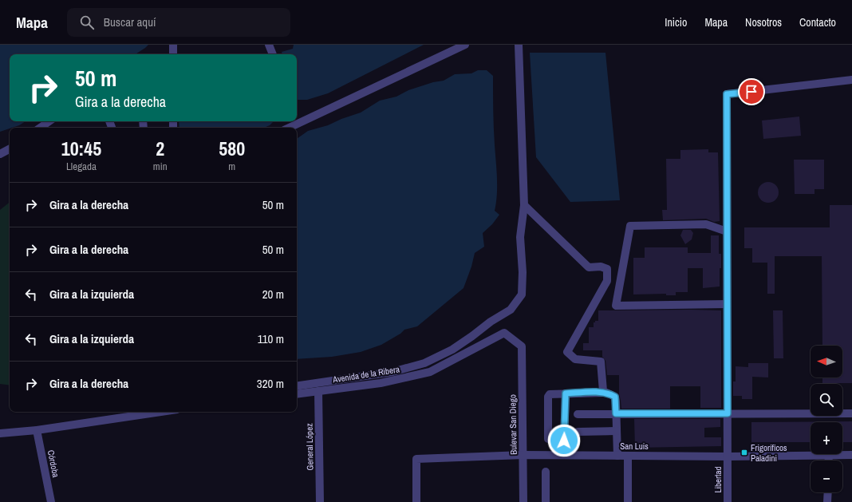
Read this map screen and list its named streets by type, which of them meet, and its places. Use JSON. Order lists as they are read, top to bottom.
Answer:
{
  "streets": {
    "street": [
      "Avenida de la Ribera",
      "Bulevar San Diego",
      "San Luis",
      "General López",
      "Córdoba",
      "Libertad"
    ]
  },
  "crossings": [
    ["Avenida de la Ribera", "Bulevar San Diego"],
    ["Avenida de la Ribera", "General López"],
    ["Bulevar San Diego", "San Luis"],
    ["San Luis", "Libertad"]
  ],
  "places": {
    "transit": ["Frigoríficos Paladini"]
  },
  "north": "left",
  "page": {
    "header": "Mapa",
    "search": "Buscar aquí",
    "nav": [
      "Inicio",
      "Mapa",
      "Nosotros",
      "Contacto"
    ],
    "turn": ["50 m", "Gira a la derecha"],
    "eta": [
      "10:45",
      "Llegada",
      "2",
      "min",
      "580",
      "m"
    ],
    "list": [
      {
        "name": "Gira a la derecha",
        "value": "50 m"
      },
      {
        "name": "Gira a la derecha",
        "value": "50 m"
      },
      {
        "name": "Gira a la izquierda",
        "value": "20 m"
      },
      {
        "name": "Gira a la izquierda",
        "value": "110 m"
      },
      {
        "name": "Gira a la derecha",
        "value": "320 m"
      }
    ],
    "map_buttons": ["+", "−"]
  }
}
